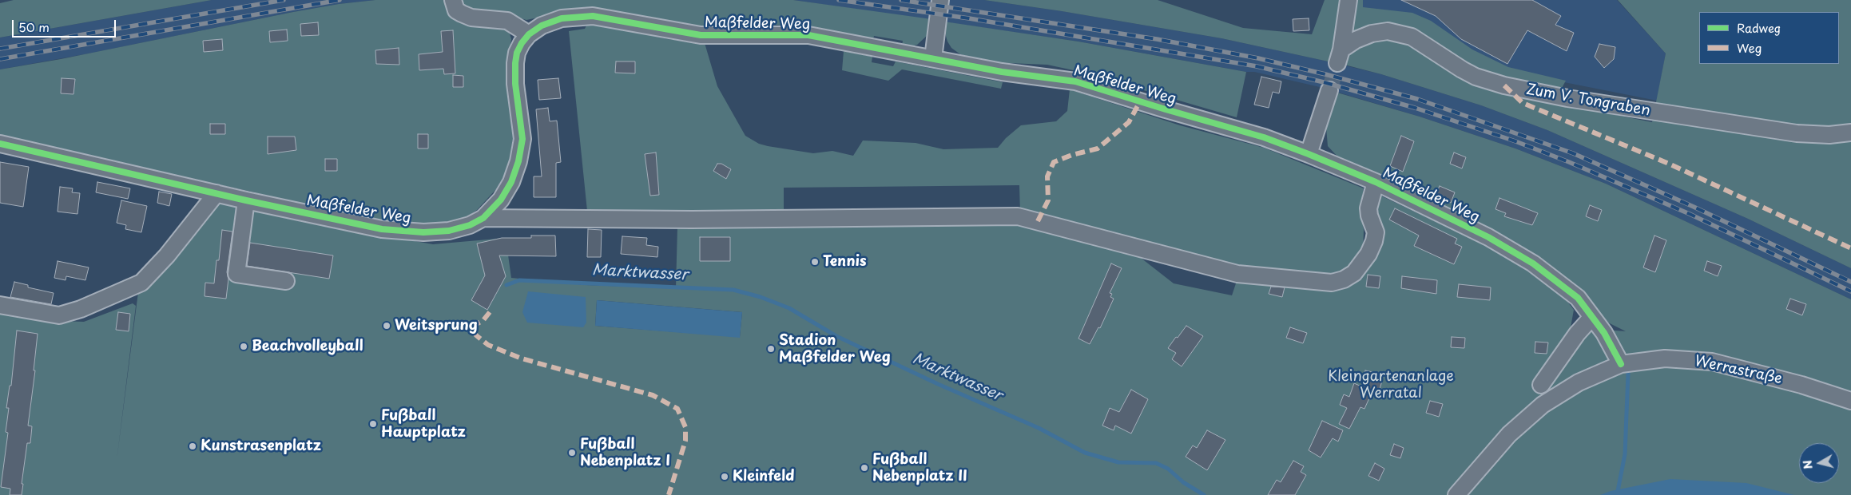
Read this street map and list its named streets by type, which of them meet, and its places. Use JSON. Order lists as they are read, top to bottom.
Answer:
{
  "streets": {
    "street": ["Maßfelder Weg", "Zum V. Tongraben", "Werrastraße"]
  },
  "crossings": [
    ["Maßfelder Weg", "Werrastraße"]
  ],
  "water": ["Marktwasser"],
  "parks": ["Kleingartenanlage Werratal"],
  "places": [
    "Tennis",
    "Weitsprung",
    "Beachvolleyball",
    "Stadion Maßfelder Weg",
    "Fußball Hauptplatz",
    "Kunstrasenplatz",
    "Fußball Nebenplatz I",
    "Fußball Nebenplatz II",
    "Kleinfeld"
  ],
  "legend": ["Radweg", "Weg"],
  "scale_bar": "50 m",
  "north": "left"
}
